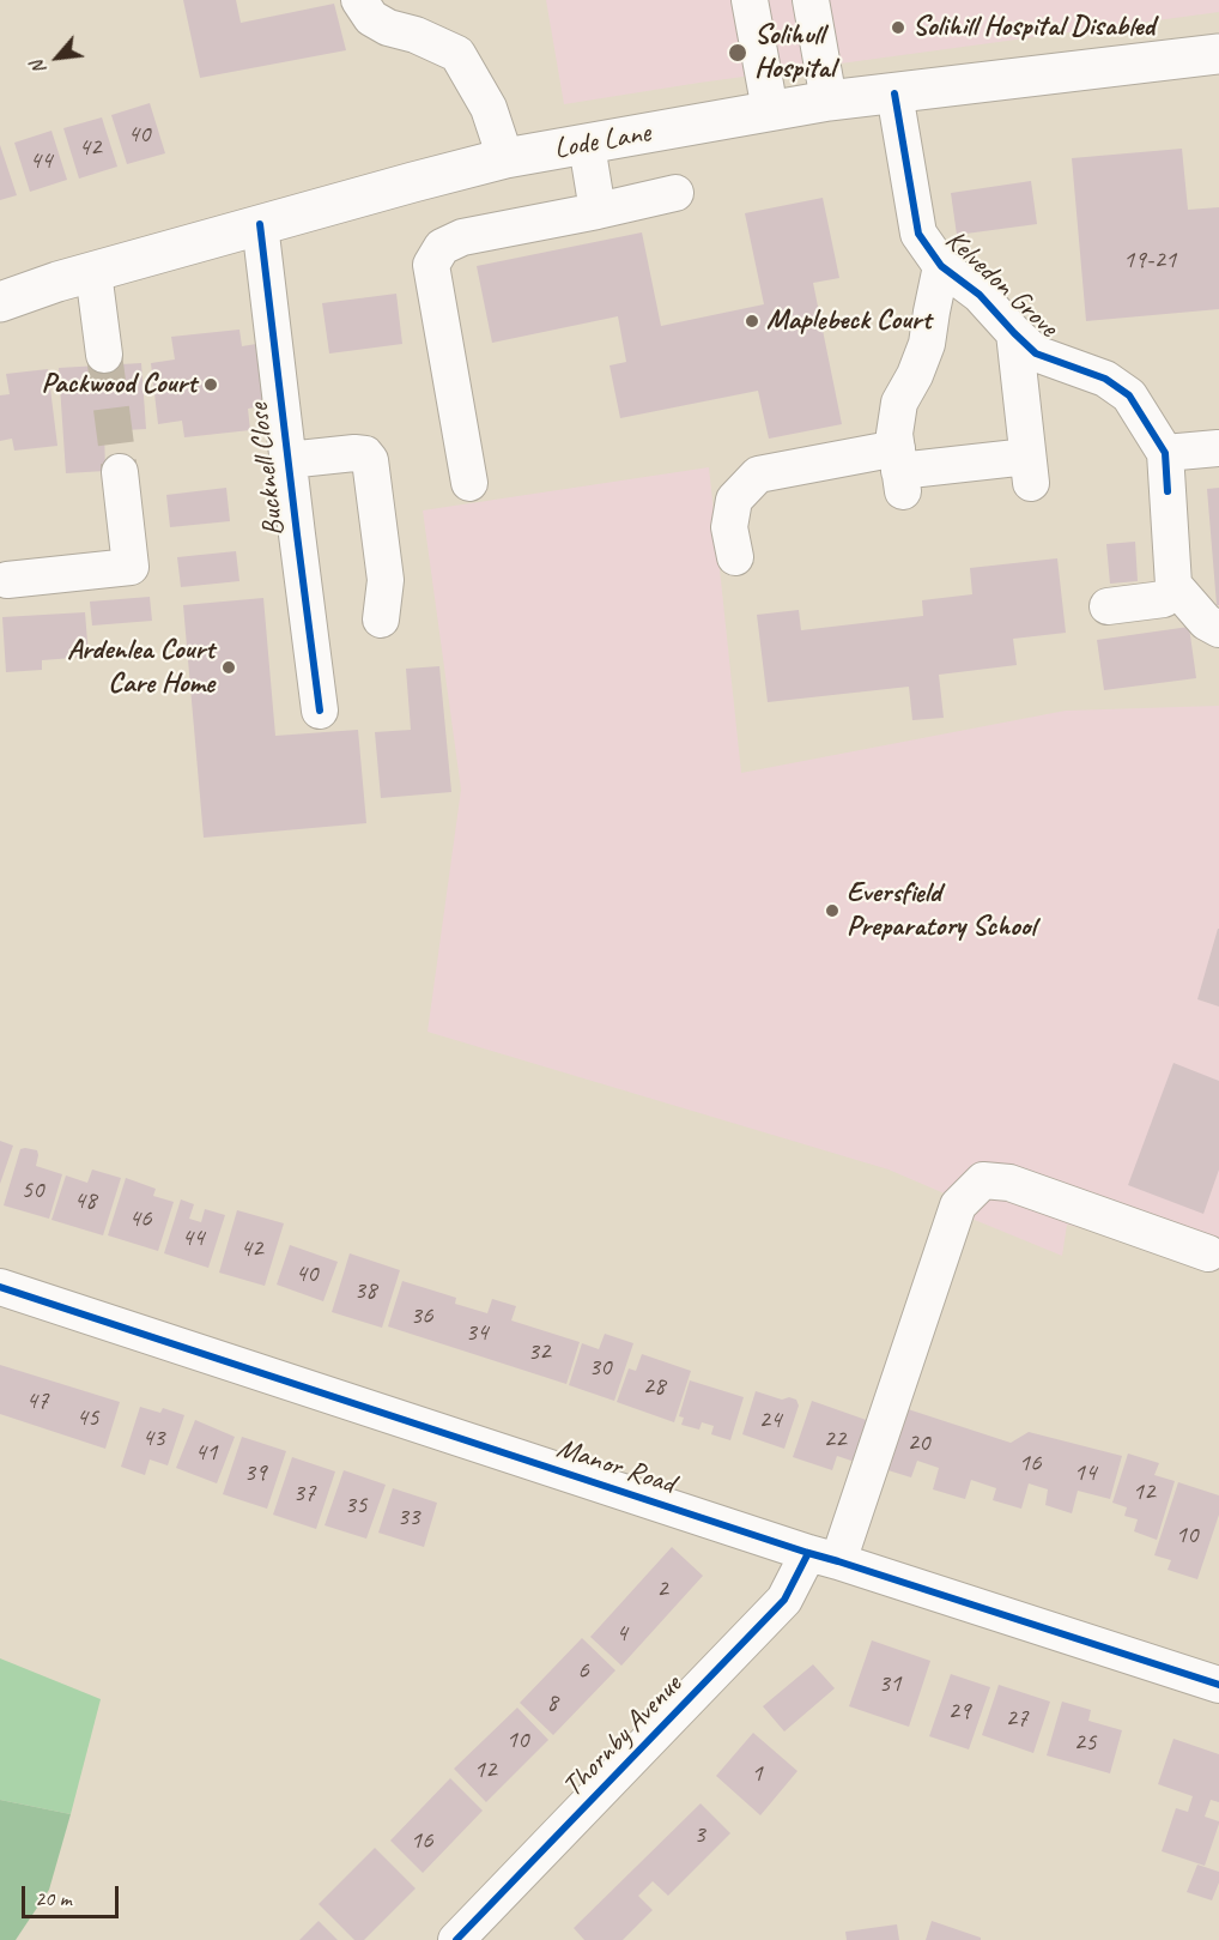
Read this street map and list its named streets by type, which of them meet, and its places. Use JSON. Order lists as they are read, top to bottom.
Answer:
{
  "streets": {
    "main road": ["Lode Lane"],
    "street": [
      "Kelvedon Grove",
      "Bucknell Close",
      "Manor Road",
      "Thornby Avenue"
    ]
  },
  "crossings": [
    ["Lode Lane", "Kelvedon Grove"],
    ["Lode Lane", "Bucknell Close"],
    ["Manor Road", "Thornby Avenue"]
  ],
  "places": [
    "Solihill Hospital Disabled",
    "Solihull Hospital",
    "Maplebeck Court",
    "Packwood Court",
    "Ardenlea Court Care Home",
    "Eversfield Preparatory School"
  ],
  "house_numbers": [
    "40",
    "42",
    "44",
    "19-21",
    "50",
    "48",
    "46",
    "44",
    "42",
    "40",
    "38",
    "36",
    "34",
    "32",
    "30",
    "28",
    "47",
    "45",
    "24",
    "43",
    "22",
    "20",
    "41",
    "16",
    "39",
    "14",
    "12",
    "37",
    "35",
    "33",
    "10",
    "2",
    "4",
    "6",
    "31",
    "8",
    "29",
    "27",
    "10",
    "25",
    "12",
    "1",
    "3",
    "16"
  ],
  "scale_bar": "20 m",
  "north": "bottom left"
}
